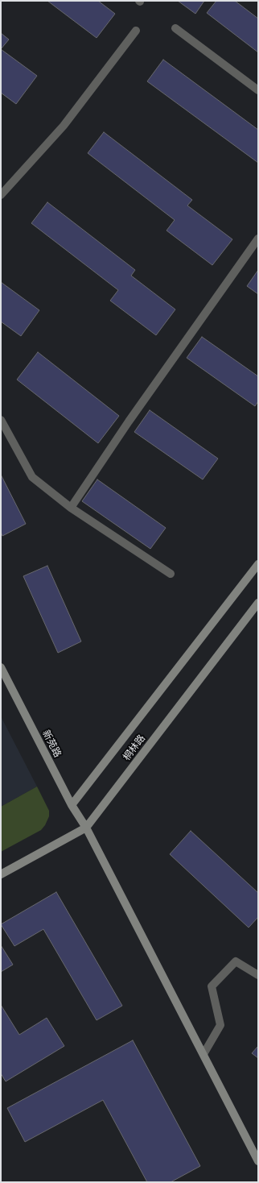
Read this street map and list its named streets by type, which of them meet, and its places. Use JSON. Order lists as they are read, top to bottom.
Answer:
{
  "streets": {
    "street": ["新苑路", "桐林路"]
  },
  "crossings": [
    ["新苑路", "桐林路"]
  ]
}
